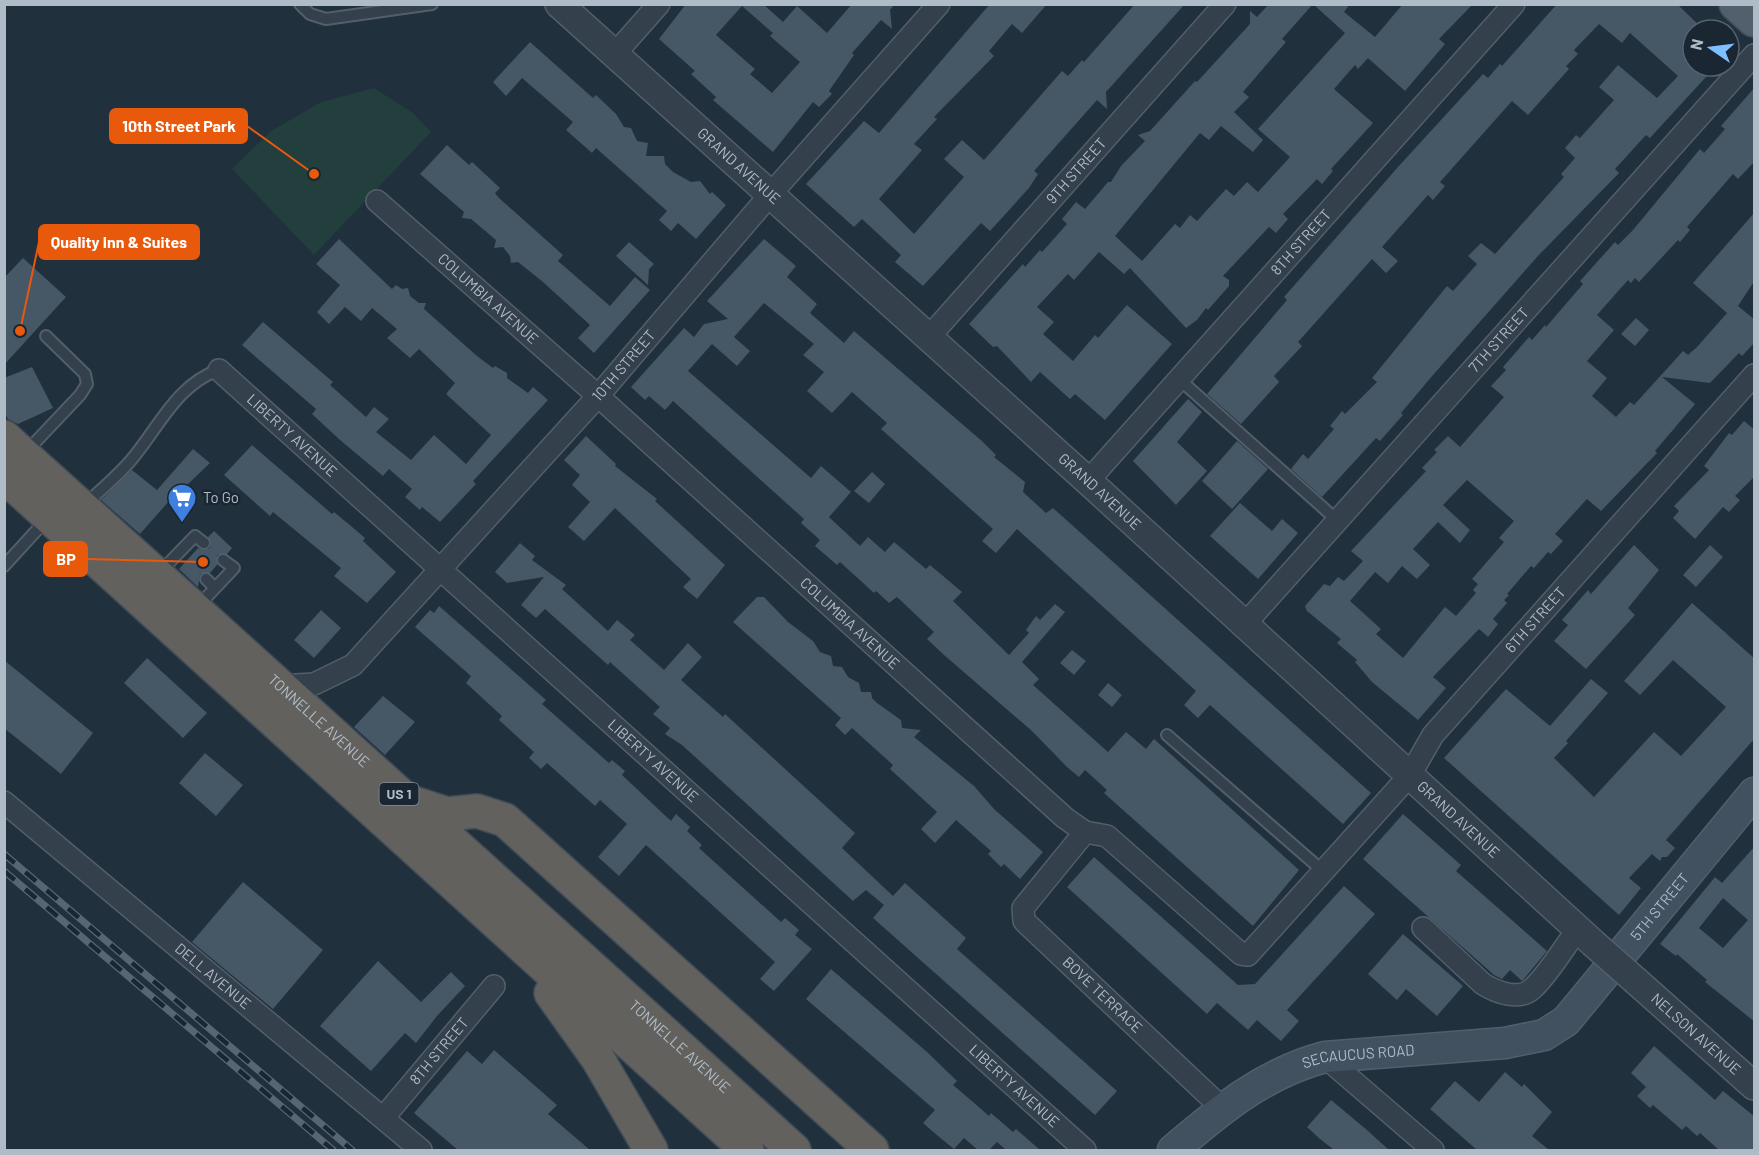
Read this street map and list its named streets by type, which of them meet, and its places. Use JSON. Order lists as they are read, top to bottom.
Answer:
{
  "streets": {
    "highway": ["TONNELLE AVENUE", "US 1"],
    "main road": ["5TH STREET", "SECAUCUS ROAD"],
    "street": [
      "GRAND AVENUE",
      "9TH STREET",
      "8TH STREET",
      "COLUMBIA AVENUE",
      "7TH STREET",
      "10TH STREET",
      "LIBERTY AVENUE",
      "6TH STREET",
      "DELL AVENUE",
      "BOVE TERRACE",
      "NELSON AVENUE"
    ]
  },
  "crossings": [
    ["GRAND AVENUE", "9TH STREET"],
    ["GRAND AVENUE", "8TH STREET"],
    ["GRAND AVENUE", "7TH STREET"],
    ["GRAND AVENUE", "10TH STREET"],
    ["GRAND AVENUE", "6TH STREET"],
    ["GRAND AVENUE", "NELSON AVENUE"],
    ["8TH STREET", "DELL AVENUE"],
    ["COLUMBIA AVENUE", "10TH STREET"],
    ["COLUMBIA AVENUE", "6TH STREET"],
    ["COLUMBIA AVENUE", "BOVE TERRACE"],
    ["10TH STREET", "LIBERTY AVENUE"],
    ["10TH STREET", "TONNELLE AVENUE"],
    ["5TH STREET", "SECAUCUS ROAD"],
    ["BOVE TERRACE", "SECAUCUS ROAD"]
  ],
  "places": {
    "other": ["10th Street Park", "Quality Inn & Suites", "BP"],
    "supermarket": ["To Go"]
  },
  "north": "left"
}
